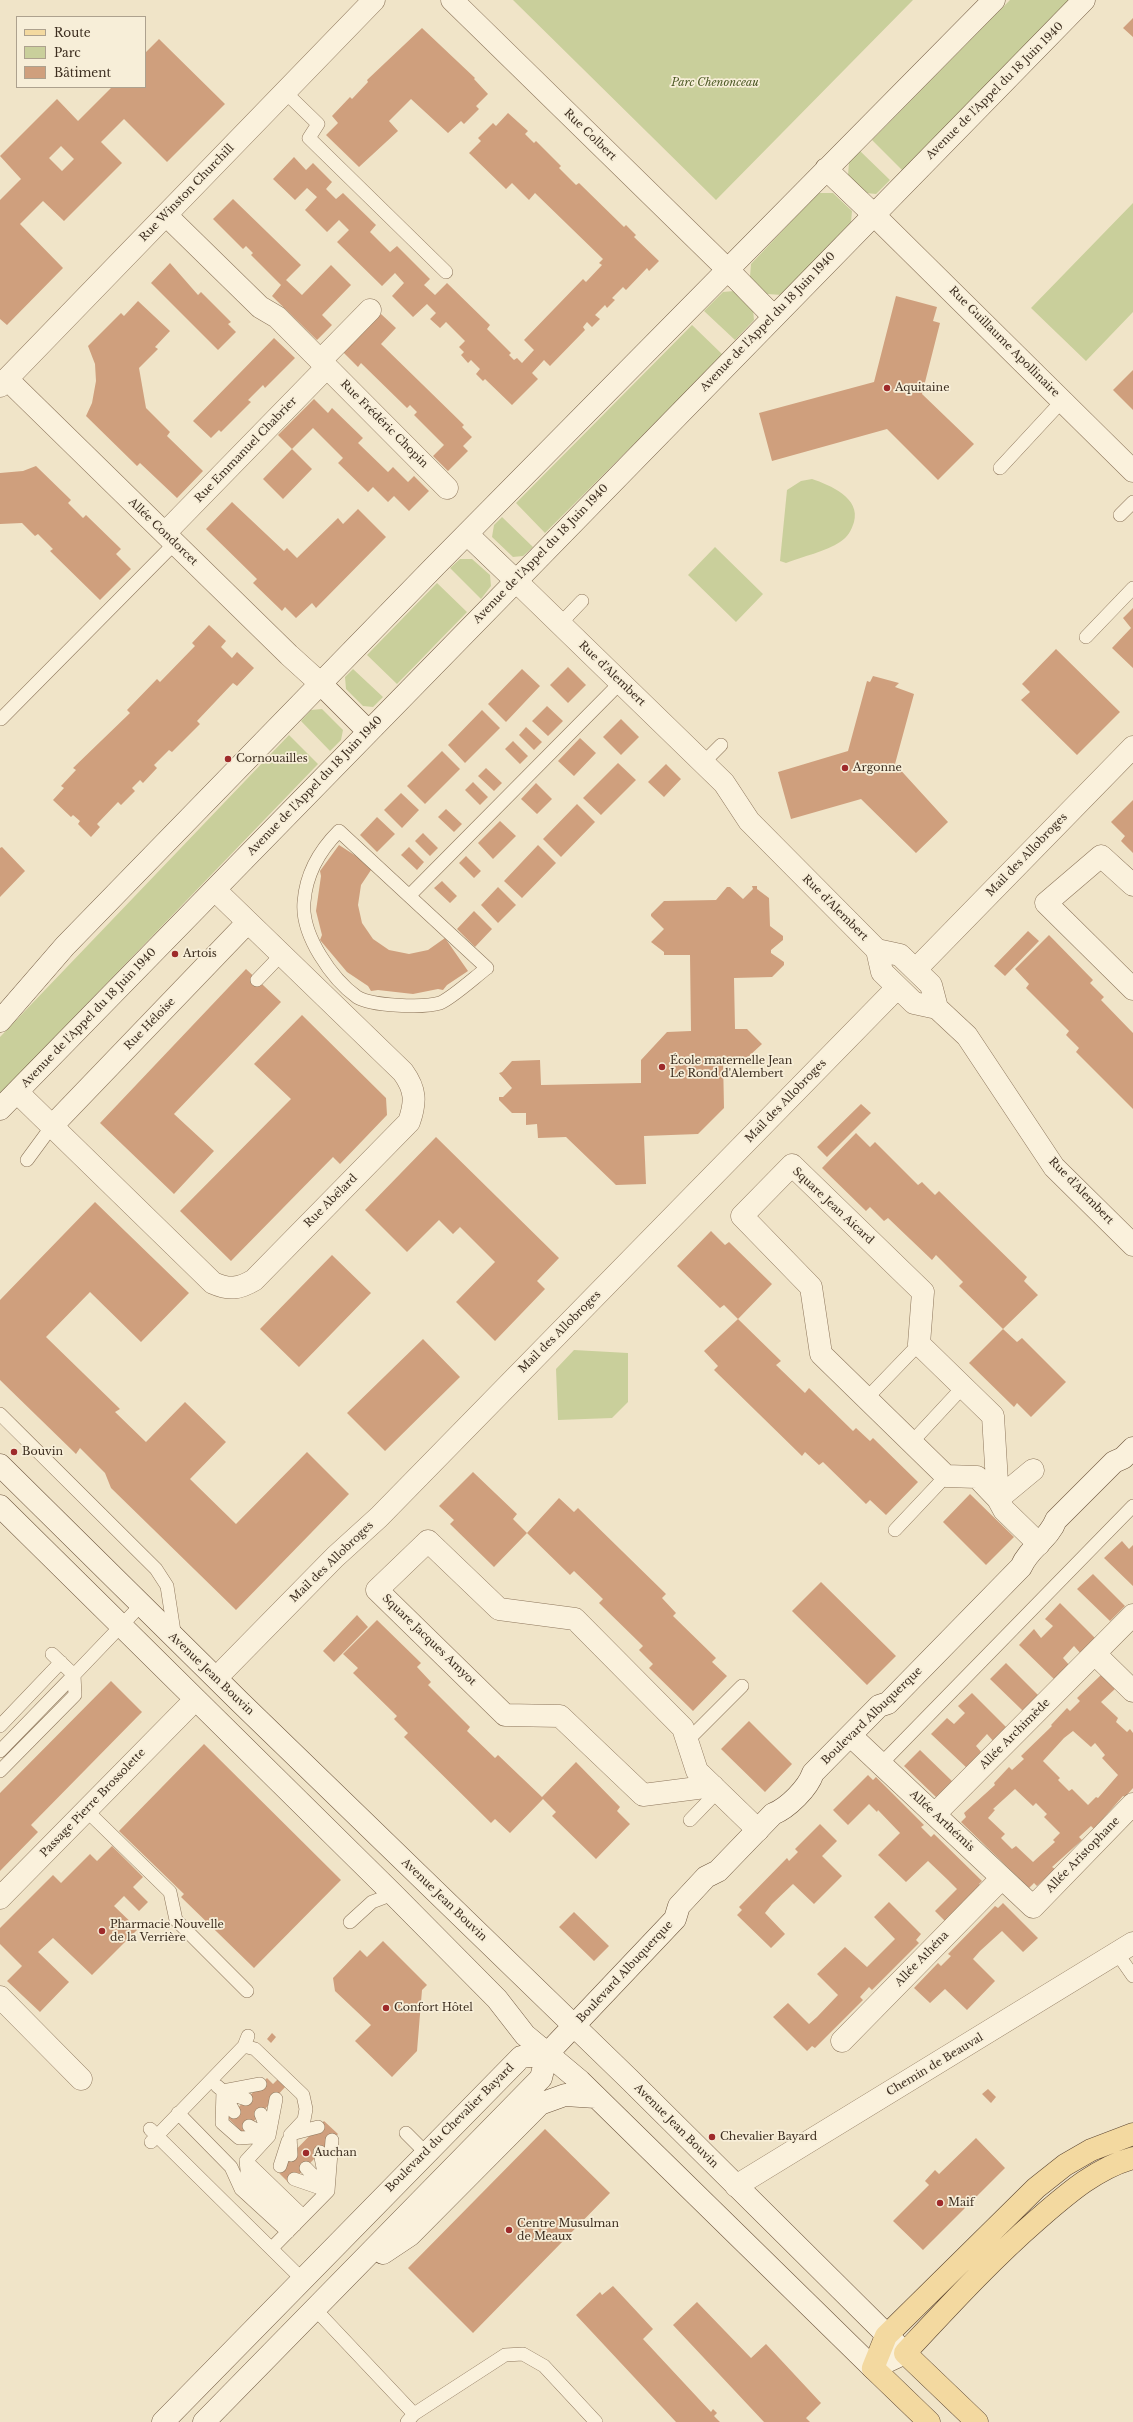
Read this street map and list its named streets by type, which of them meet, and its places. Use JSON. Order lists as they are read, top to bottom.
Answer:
{
  "streets": {
    "street": [
      "Avenue de l'Appel du 18 Juin 1940",
      "Rue Colbert",
      "Rue Winston Churchill",
      "Rue Guillaume Apollinaire",
      "Rue Frédéric Chopin",
      "Rue Emmanuel Chabrier",
      "Allée Condorcet",
      "Rue d'Alembert",
      "Mail des Allobroges",
      "Rue Héloise",
      "Rue Abélard",
      "Square Jean Aicard",
      "Square Jacques Amyot",
      "Avenue Jean Bouvin",
      "Boulevard Albuquerque",
      "Allée Archimède",
      "Passage Pierre Brossolette",
      "Allée Arthémis",
      "Allée Aristophane",
      "Allée Athéna",
      "Chemin de Beauval",
      "Boulevard du Chevalier Bayard"
    ]
  },
  "crossings": [
    ["Avenue de l'Appel du 18 Juin 1940", "Rue Colbert"],
    ["Avenue de l'Appel du 18 Juin 1940", "Rue Guillaume Apollinaire"],
    ["Avenue de l'Appel du 18 Juin 1940", "Allée Condorcet"],
    ["Avenue de l'Appel du 18 Juin 1940", "Rue d'Alembert"],
    ["Avenue de l'Appel du 18 Juin 1940", "Rue Abélard"],
    ["Rue Winston Churchill", "Rue Frédéric Chopin"],
    ["Rue Winston Churchill", "Allée Condorcet"],
    ["Rue Frédéric Chopin", "Rue Emmanuel Chabrier"],
    ["Rue Emmanuel Chabrier", "Allée Condorcet"],
    ["Rue Héloise", "Rue Abélard"],
    ["Square Jacques Amyot", "Boulevard Albuquerque"],
    ["Avenue Jean Bouvin", "Boulevard Albuquerque"],
    ["Avenue Jean Bouvin", "Chemin de Beauval"],
    ["Boulevard Albuquerque", "Allée Arthémis"],
    ["Boulevard Albuquerque", "Boulevard du Chevalier Bayard"],
    ["Allée Archimède", "Allée Arthémis"],
    ["Allée Arthémis", "Allée Aristophane"],
    ["Allée Arthémis", "Allée Athéna"]
  ],
  "parks": ["Parc Chenonceau"],
  "places": [
    "Aquitaine",
    "Cornouailles",
    "Argonne",
    "Artois",
    "École maternelle Jean Le Rond d'Alembert",
    "Bouvin",
    "Pharmacie Nouvelle de la Verrière",
    "Confort Hôtel",
    "Chevalier Bayard",
    "Auchan",
    "Maif",
    "Centre Musulman de Meaux"
  ],
  "legend": ["Route", "Parc", "Bâtiment"]
}
